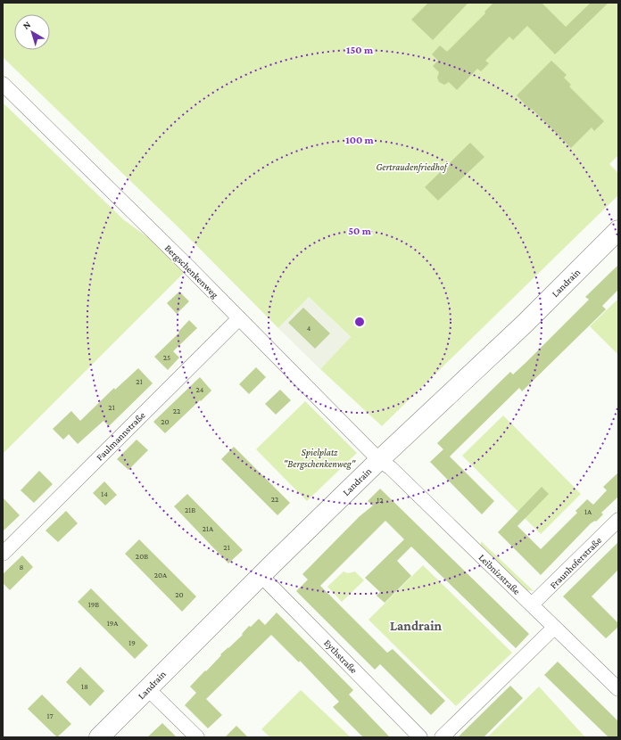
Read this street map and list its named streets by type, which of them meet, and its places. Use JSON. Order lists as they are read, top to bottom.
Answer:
{
  "streets": {
    "street": [
      "Bergschenkenweg",
      "Landrain",
      "Faulmannstraße",
      "Fraunhoferstraße",
      "Leibnizstraße",
      "Eythstraße"
    ]
  },
  "crossings": [
    ["Bergschenkenweg", "Landrain"],
    ["Bergschenkenweg", "Faulmannstraße"],
    ["Bergschenkenweg", "Leibnizstraße"],
    ["Landrain", "Leibnizstraße"],
    ["Landrain", "Eythstraße"],
    ["Fraunhoferstraße", "Leibnizstraße"]
  ],
  "districts": ["Landrain"],
  "parks": ["Gertraudenfriedhof", "Spielplatz \"Bergschenkenweg\""],
  "house_numbers": [
    "4",
    "25",
    "21",
    "24",
    "21",
    "22",
    "20",
    "14",
    "22",
    "12",
    "21B",
    "1A",
    "21A",
    "21",
    "20B",
    "8",
    "20A",
    "20",
    "19B",
    "19A",
    "19",
    "18",
    "17"
  ],
  "north": "top left",
  "rings": ["150 m", "100 m", "50 m"]
}
